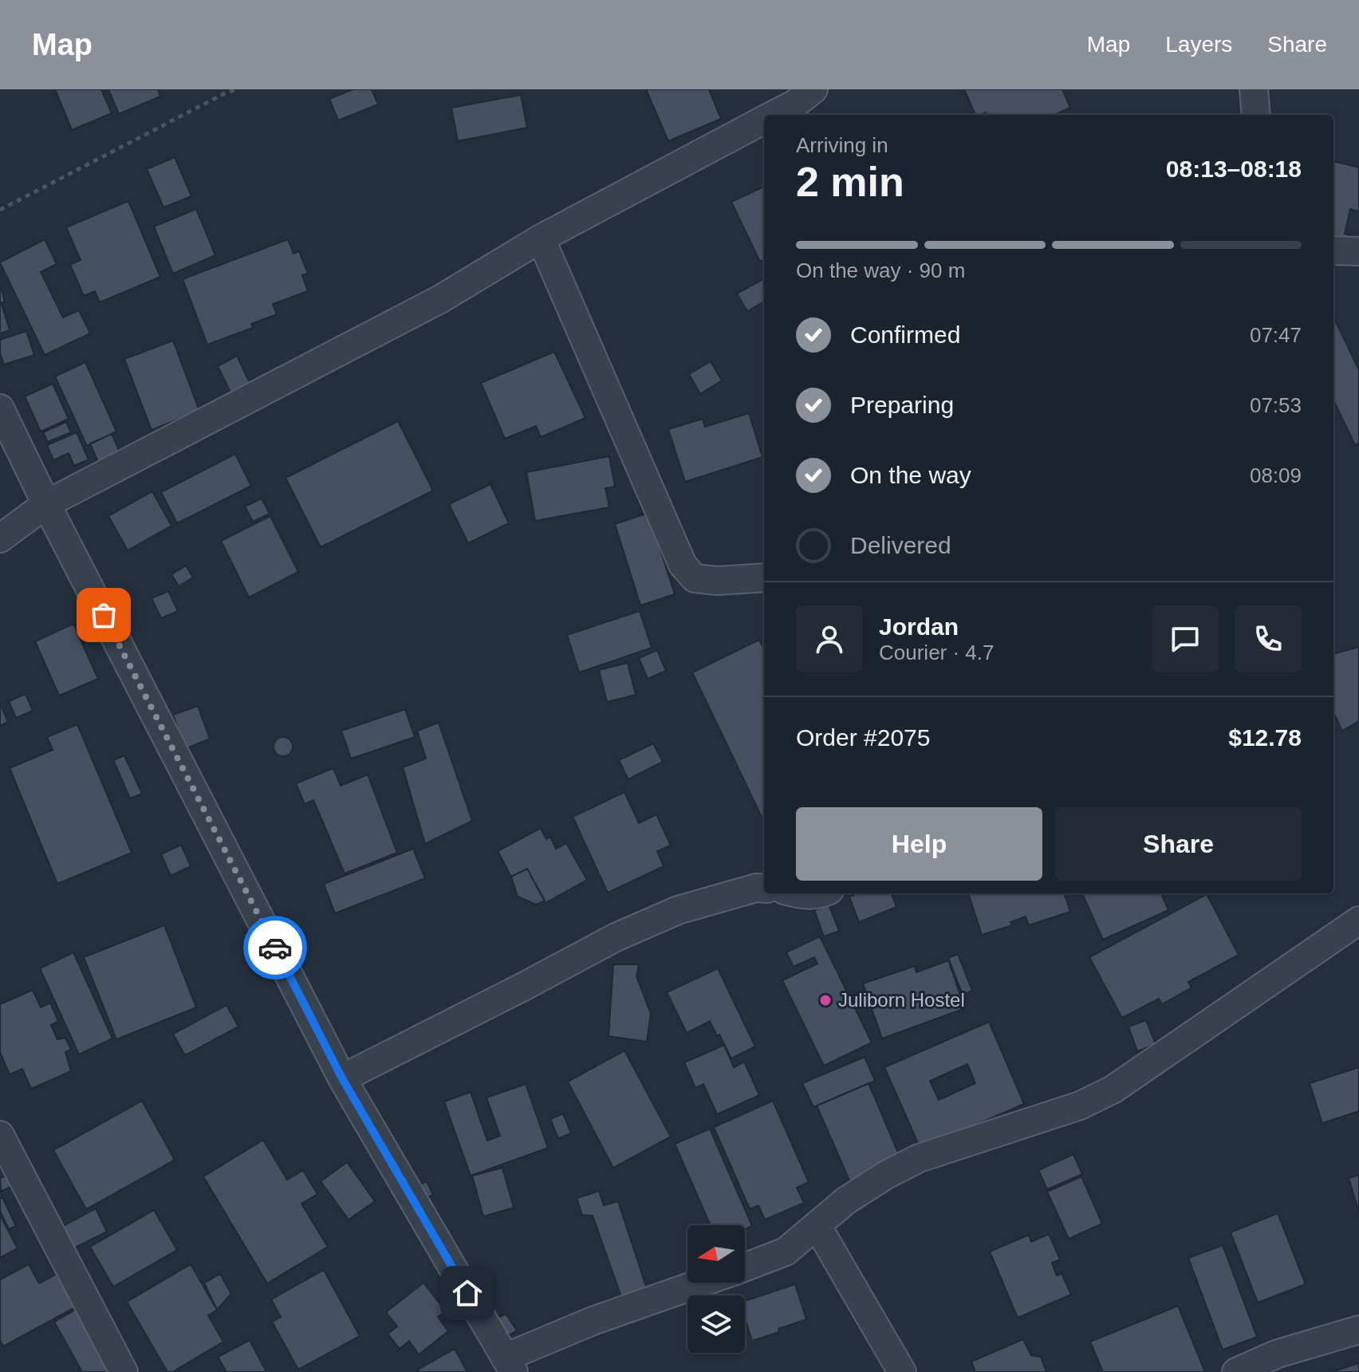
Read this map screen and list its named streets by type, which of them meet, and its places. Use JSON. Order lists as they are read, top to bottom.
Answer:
{
  "places": ["Juliborn Hostel"],
  "north": "left",
  "page": {
    "header": "Map",
    "nav": ["Map", "Layers", "Share"],
    "heading": ["2 min", "Arriving in", "08:13–08:18"],
    "panel": [
      "Jordan",
      "Courier · 4.7",
      "Order #2075",
      "$12.78"
    ],
    "bar": "On the way · 90 m",
    "list": [
      ["Confirmed", "07:47"],
      ["Preparing", "07:53"],
      ["On the way", "08:09"],
      "Delivered"
    ],
    "buttons": ["Help", "Share"]
  }
}
